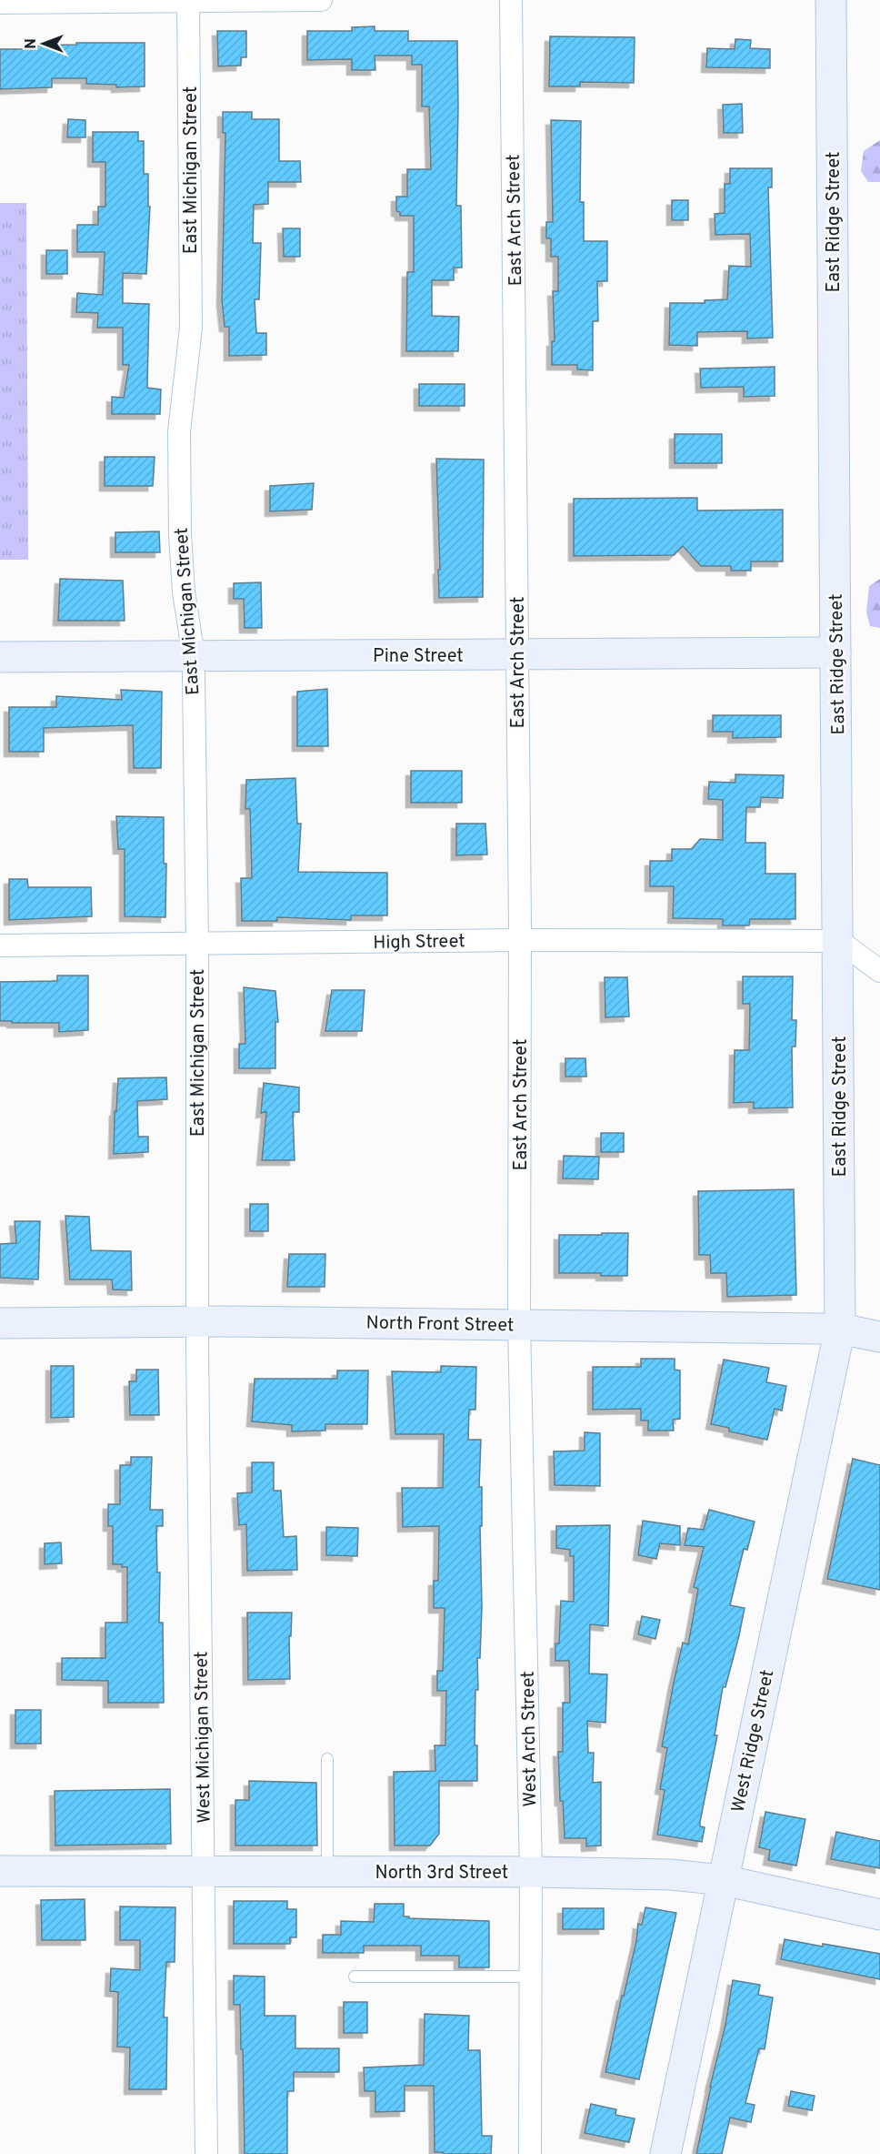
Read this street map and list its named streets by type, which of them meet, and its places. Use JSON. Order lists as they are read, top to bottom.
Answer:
{
  "streets": {
    "street": [
      "East Michigan Street",
      "East Arch Street",
      "East Ridge Street",
      "Pine Street",
      "High Street",
      "North Front Street",
      "West Michigan Street",
      "West Arch Street",
      "West Ridge Street",
      "North 3rd Street"
    ]
  },
  "crossings": [
    ["East Michigan Street", "Pine Street"],
    ["East Michigan Street", "High Street"],
    ["East Michigan Street", "North Front Street"],
    ["East Michigan Street", "West Michigan Street"],
    ["East Arch Street", "Pine Street"],
    ["East Arch Street", "High Street"],
    ["East Arch Street", "North Front Street"],
    ["East Arch Street", "West Arch Street"],
    ["East Ridge Street", "Pine Street"],
    ["East Ridge Street", "High Street"],
    ["East Ridge Street", "North Front Street"],
    ["East Ridge Street", "West Ridge Street"],
    ["North Front Street", "West Michigan Street"],
    ["North Front Street", "West Arch Street"],
    ["North Front Street", "West Ridge Street"],
    ["West Michigan Street", "North 3rd Street"],
    ["West Arch Street", "North 3rd Street"],
    ["West Ridge Street", "North 3rd Street"]
  ],
  "north": "left"
}
